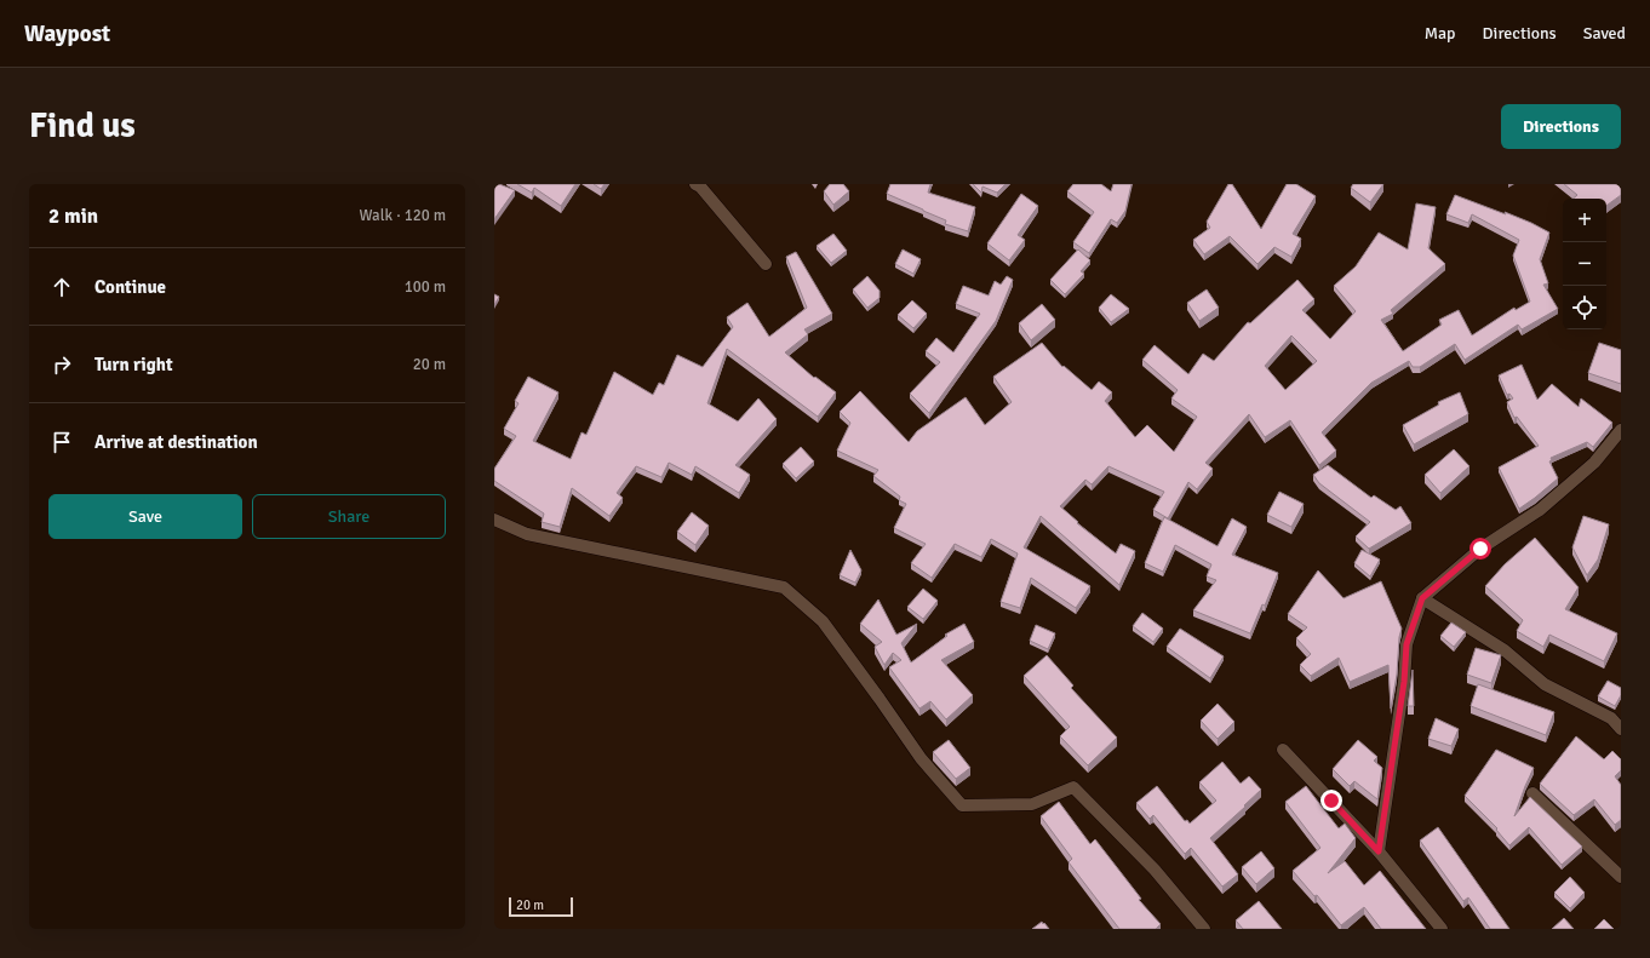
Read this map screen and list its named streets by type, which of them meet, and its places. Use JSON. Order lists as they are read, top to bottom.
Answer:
{
  "scale_bar": "20 m",
  "page": {
    "header": "Waypost",
    "nav": ["Map", "Directions", "Saved"],
    "buttons": [
      "Directions",
      ["Save", "Share"]
    ],
    "title": "Find us",
    "heading": ["2 min", "Walk · 120 m"],
    "map_buttons": ["+", "−"],
    "list": [
      ["Continue", "100 m"],
      ["Turn right", "20 m"],
      "Arrive at destination"
    ],
    "scale": "20 m"
  }
}
